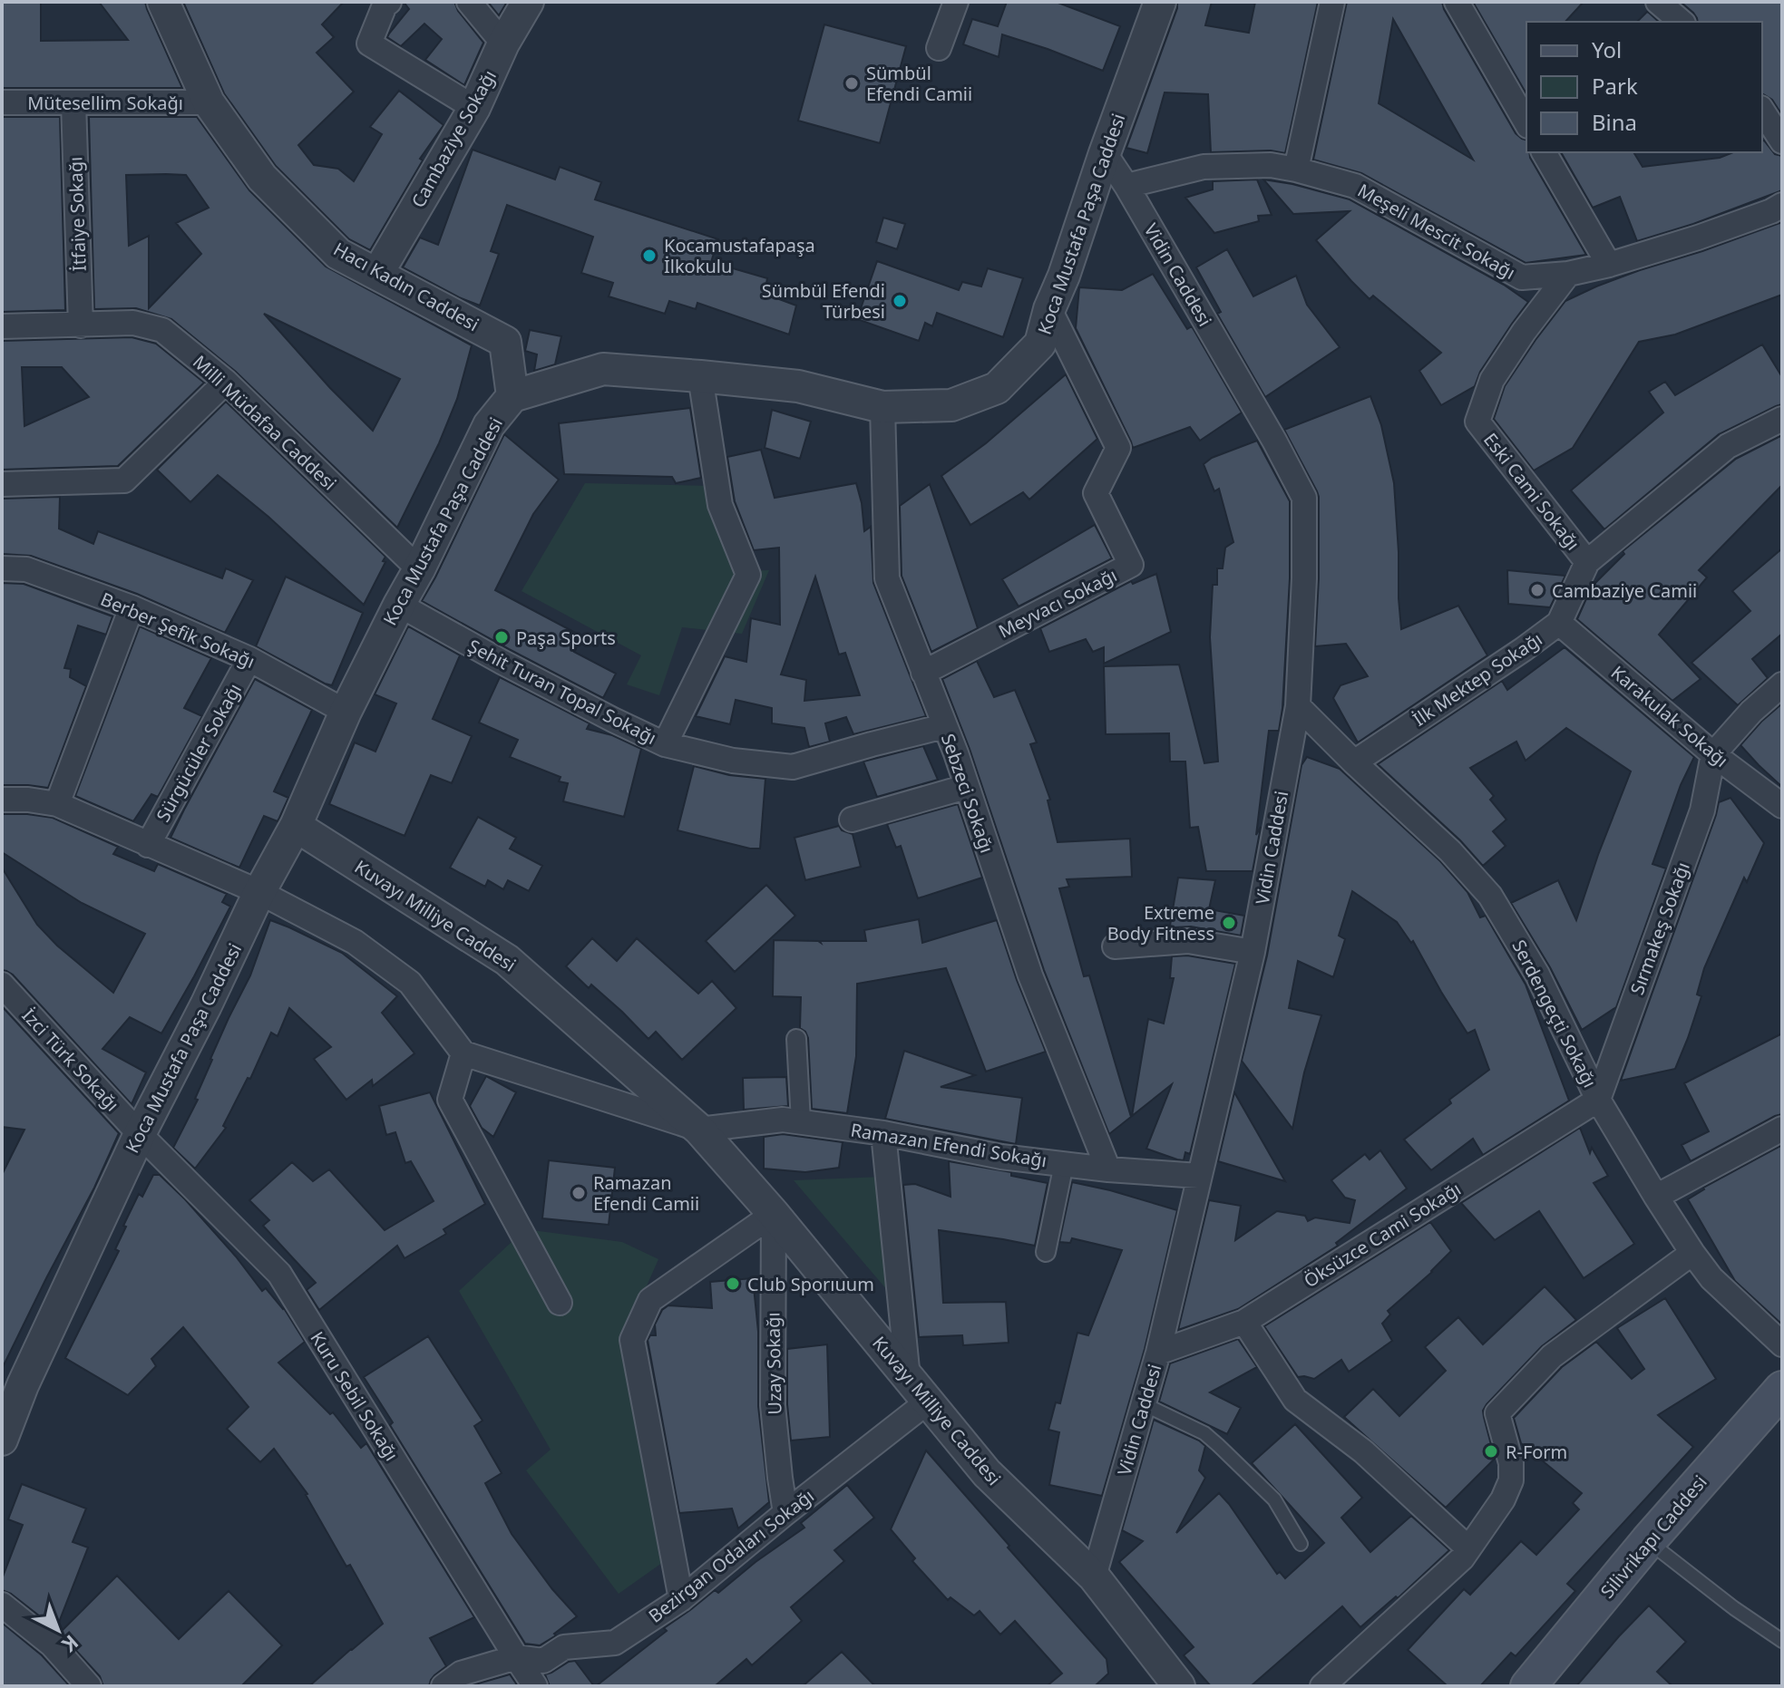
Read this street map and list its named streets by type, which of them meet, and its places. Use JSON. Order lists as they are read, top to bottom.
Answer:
{
  "streets": {
    "main road": ["Silivrikapı Caddesi"],
    "street": [
      "Mütesellim Sokağı",
      "Cambaziye Sokağı",
      "İtfaiye Sokağı",
      "Koca Mustafa Paşa Caddesi",
      "Meşeli Mescit Sokağı",
      "Vidin Caddesi",
      "Hacı Kadın Caddesi",
      "Milli Müdafaa Caddesi",
      "Eski Cami Sokağı",
      "Meyvacı Sokağı",
      "Berber Şefik Sokağı",
      "İlk Mektep Sokağı",
      "Şehit Turan Topal Sokağı",
      "Karakulak Sokağı",
      "Sürgücüler Sokağı",
      "Sebzeci Sokağı",
      "Kuvayı Milliye Caddesi",
      "Sırmakeş Sokağı",
      "Serdengeçti Sokağı",
      "İzci Türk Sokağı",
      "Ramazan Efendi Sokağı",
      "Öksüzce Cami Sokağı",
      "Uzay Sokağı",
      "Kuru Sebil Sokağı",
      "Bezirgan Odaları Sokağı"
    ]
  },
  "crossings": [
    ["Mütesellim Sokağı", "İtfaiye Sokağı"],
    ["Mütesellim Sokağı", "Hacı Kadın Caddesi"],
    ["Cambaziye Sokağı", "Hacı Kadın Caddesi"],
    ["İtfaiye Sokağı", "Milli Müdafaa Caddesi"],
    ["Koca Mustafa Paşa Caddesi", "Vidin Caddesi"],
    ["Koca Mustafa Paşa Caddesi", "Hacı Kadın Caddesi"],
    ["Koca Mustafa Paşa Caddesi", "Milli Müdafaa Caddesi"],
    ["Koca Mustafa Paşa Caddesi", "Meyvacı Sokağı"],
    ["Koca Mustafa Paşa Caddesi", "Berber Şefik Sokağı"],
    ["Koca Mustafa Paşa Caddesi", "Şehit Turan Topal Sokağı"],
    ["Koca Mustafa Paşa Caddesi", "Sebzeci Sokağı"],
    ["Koca Mustafa Paşa Caddesi", "Kuvayı Milliye Caddesi"],
    ["Koca Mustafa Paşa Caddesi", "İzci Türk Sokağı"],
    ["Koca Mustafa Paşa Caddesi", "Kuru Sebil Sokağı"],
    ["Meşeli Mescit Sokağı", "Vidin Caddesi"],
    ["Meşeli Mescit Sokağı", "Eski Cami Sokağı"],
    ["Vidin Caddesi", "Kuvayı Milliye Caddesi"],
    ["Vidin Caddesi", "Serdengeçti Sokağı"],
    ["Vidin Caddesi", "Ramazan Efendi Sokağı"],
    ["Vidin Caddesi", "Öksüzce Cami Sokağı"],
    ["Eski Cami Sokağı", "İlk Mektep Sokağı"],
    ["Meyvacı Sokağı", "Sebzeci Sokağı"],
    ["Berber Şefik Sokağı", "Sürgücüler Sokağı"],
    ["İlk Mektep Sokağı", "Karakulak Sokağı"],
    ["İlk Mektep Sokağı", "Serdengeçti Sokağı"],
    ["Şehit Turan Topal Sokağı", "Sebzeci Sokağı"],
    ["Karakulak Sokağı", "Sırmakeş Sokağı"],
    ["Sebzeci Sokağı", "Ramazan Efendi Sokağı"],
    ["Kuvayı Milliye Caddesi", "Ramazan Efendi Sokağı"],
    ["Kuvayı Milliye Caddesi", "Uzay Sokağı"],
    ["Kuvayı Milliye Caddesi", "Bezirgan Odaları Sokağı"],
    ["Sırmakeş Sokağı", "Serdengeçti Sokağı"],
    ["Sırmakeş Sokağı", "Öksüzce Cami Sokağı"],
    ["Serdengeçti Sokağı", "Öksüzce Cami Sokağı"],
    ["İzci Türk Sokağı", "Kuru Sebil Sokağı"],
    ["Uzay Sokağı", "Bezirgan Odaları Sokağı"],
    ["Kuru Sebil Sokağı", "Bezirgan Odaları Sokağı"]
  ],
  "places": [
    "Sümbül Efendi Camii",
    "Kocamustafapaşa İlkokulu",
    "Sümbül Efendi Türbesi",
    "Cambaziye Camii",
    "Paşa Sports",
    "Extreme Body Fitness",
    "Ramazan Efendi Camii",
    "Club Sporıuum",
    "R-Form"
  ],
  "legend": ["Yol", "Park", "Bina"],
  "north": "bottom right"
}
